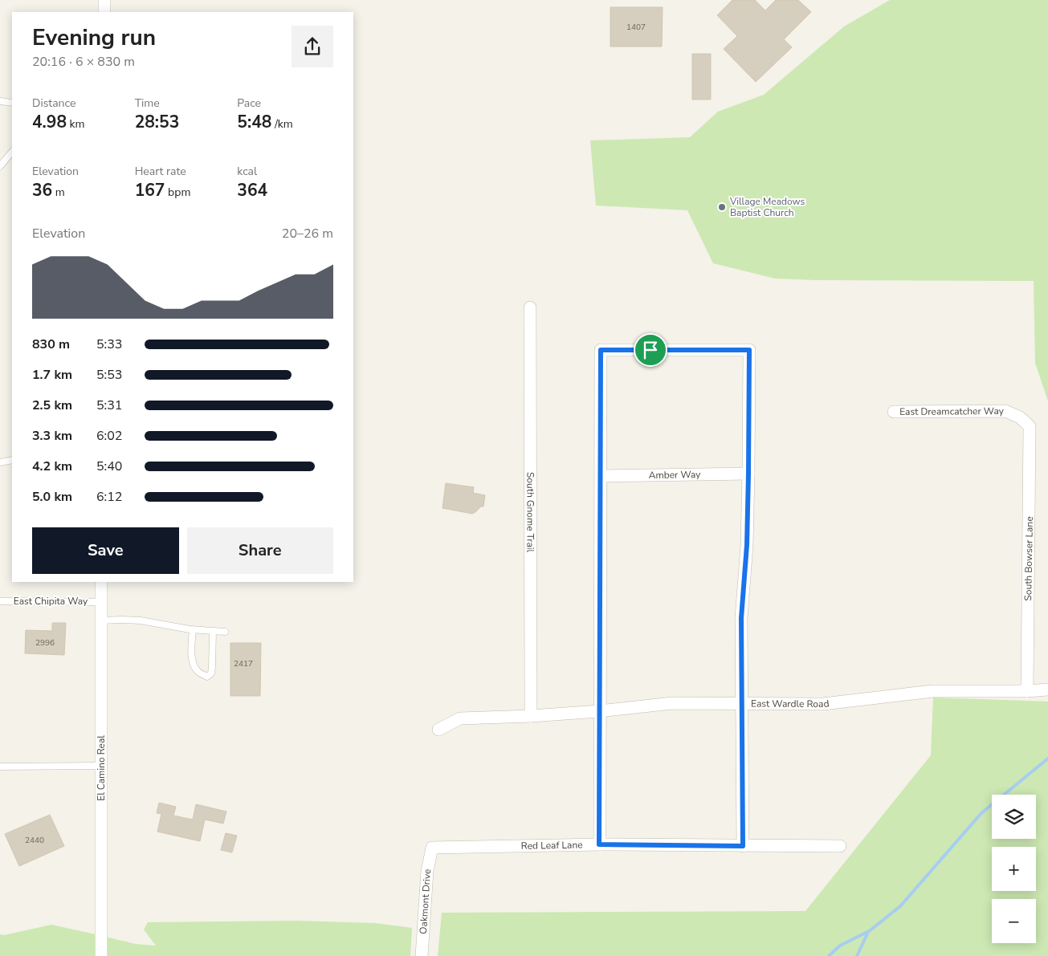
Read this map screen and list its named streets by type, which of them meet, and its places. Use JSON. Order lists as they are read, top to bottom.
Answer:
{
  "streets": {
    "street": [
      "East Dreamcatcher Way",
      "Amber Way",
      "South Gnome Trail",
      "South Bowser Lane",
      "East Wardle Road",
      "El Camino Real",
      "Red Leaf Lane",
      "Oakmont Drive"
    ],
    "lane": ["East Chipita Way"]
  },
  "crossings": [
    ["East Dreamcatcher Way", "South Bowser Lane"],
    ["South Gnome Trail", "East Wardle Road"],
    ["South Bowser Lane", "East Wardle Road"],
    ["East Chipita Way", "El Camino Real"],
    ["Red Leaf Lane", "Oakmont Drive"]
  ],
  "places": ["Village Meadows Baptist Church"],
  "house_numbers": [
    "1407",
    "2996",
    "2417",
    "2440"
  ],
  "page": {
    "heading": ["Evening run", "20:16 · 6 × 830 m"],
    "stats": [
      ["Distance", "4.98 km"],
      ["Time", "28:53"],
      ["Pace", "5:48 /km"],
      ["Elevation", "36 m"],
      ["Heart rate", "167 bpm"],
      ["kcal", "364"]
    ],
    "chart": ["Elevation", "20–26 m"],
    "list": [
      {
        "name": "830 m",
        "note": "5:33"
      },
      {
        "name": "1.7 km",
        "note": "5:53"
      },
      {
        "name": "2.5 km",
        "note": "5:31"
      },
      {
        "name": "3.3 km",
        "note": "6:02"
      },
      {
        "name": "4.2 km",
        "note": "5:40"
      },
      {
        "name": "5.0 km",
        "note": "6:12"
      }
    ],
    "buttons": ["Save", "Share"],
    "map_buttons": ["+", "−"]
  }
}
